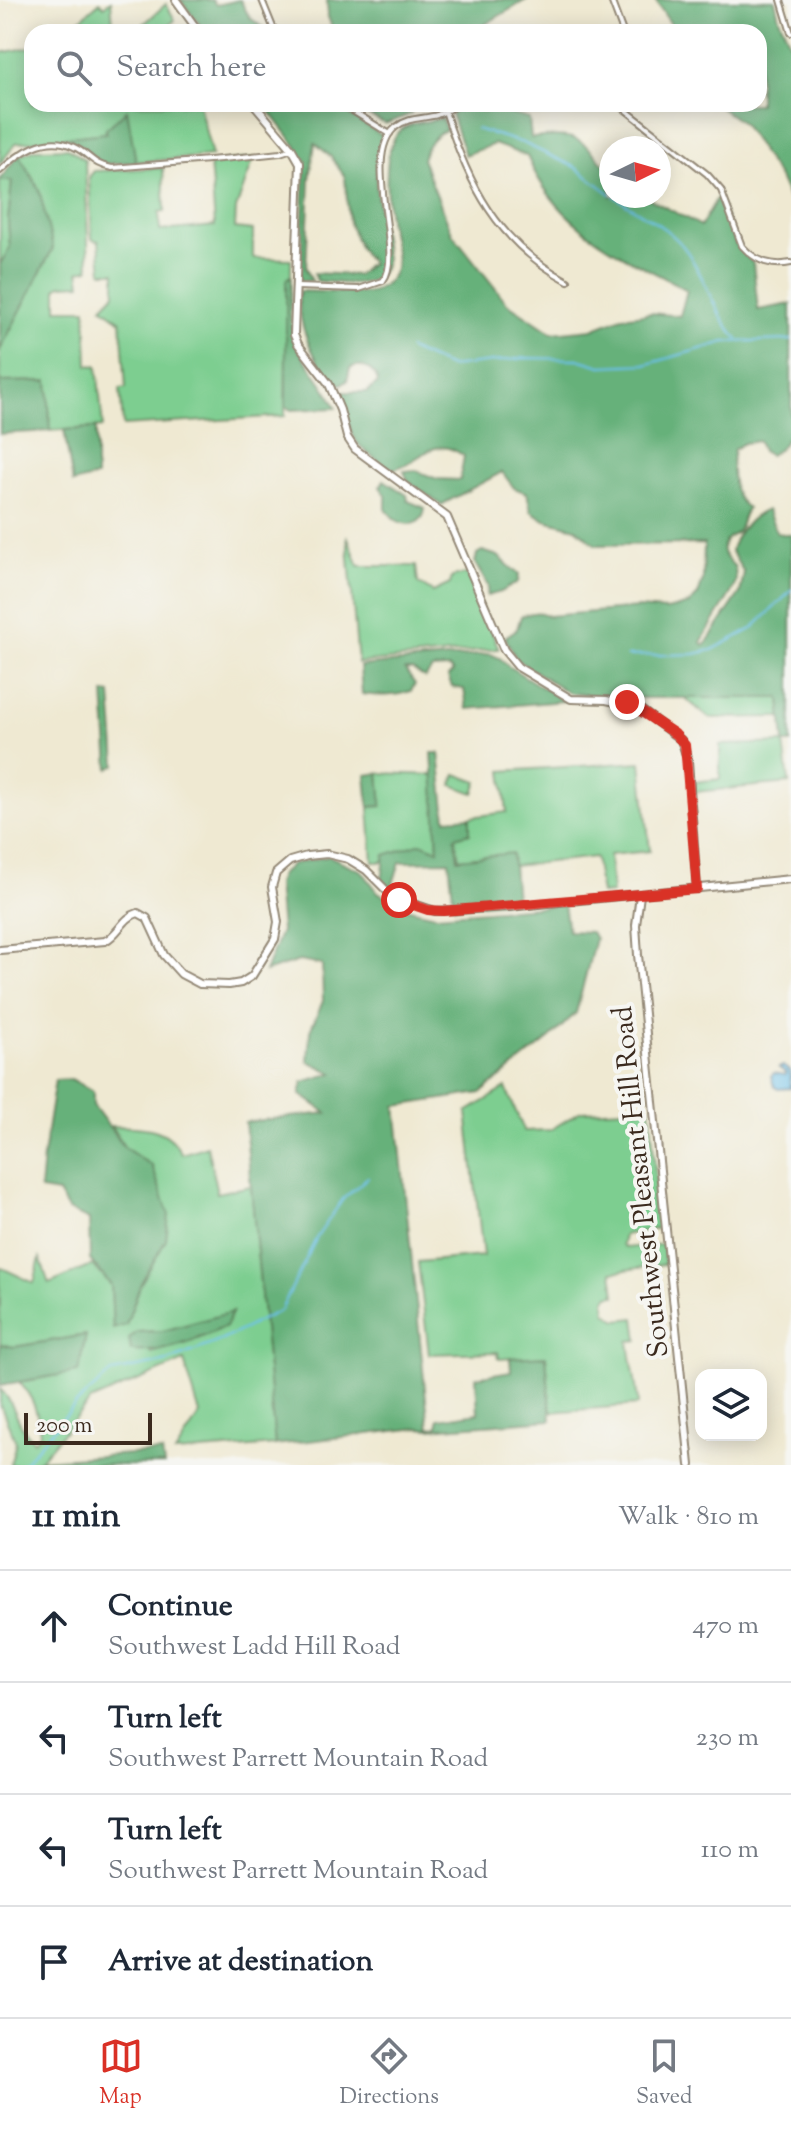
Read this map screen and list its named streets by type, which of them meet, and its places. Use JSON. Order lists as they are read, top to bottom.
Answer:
{
  "streets": {
    "street": ["Southwest Pleasant Hill Road"]
  },
  "scale_bar": "200 m",
  "north": "right",
  "page": {
    "search": "Search here",
    "scale": "200 m",
    "heading": ["11 min", "Walk · 810 m"],
    "list": [
      ["Continue", "Southwest Ladd Hill Road", "470 m"],
      ["Turn left", "Southwest Parrett Mountain Road", "230 m"],
      ["Turn left", "Southwest Parrett Mountain Road", "110 m"],
      "Arrive at destination"
    ],
    "nav": ["Map", "Directions", "Saved"]
  }
}
